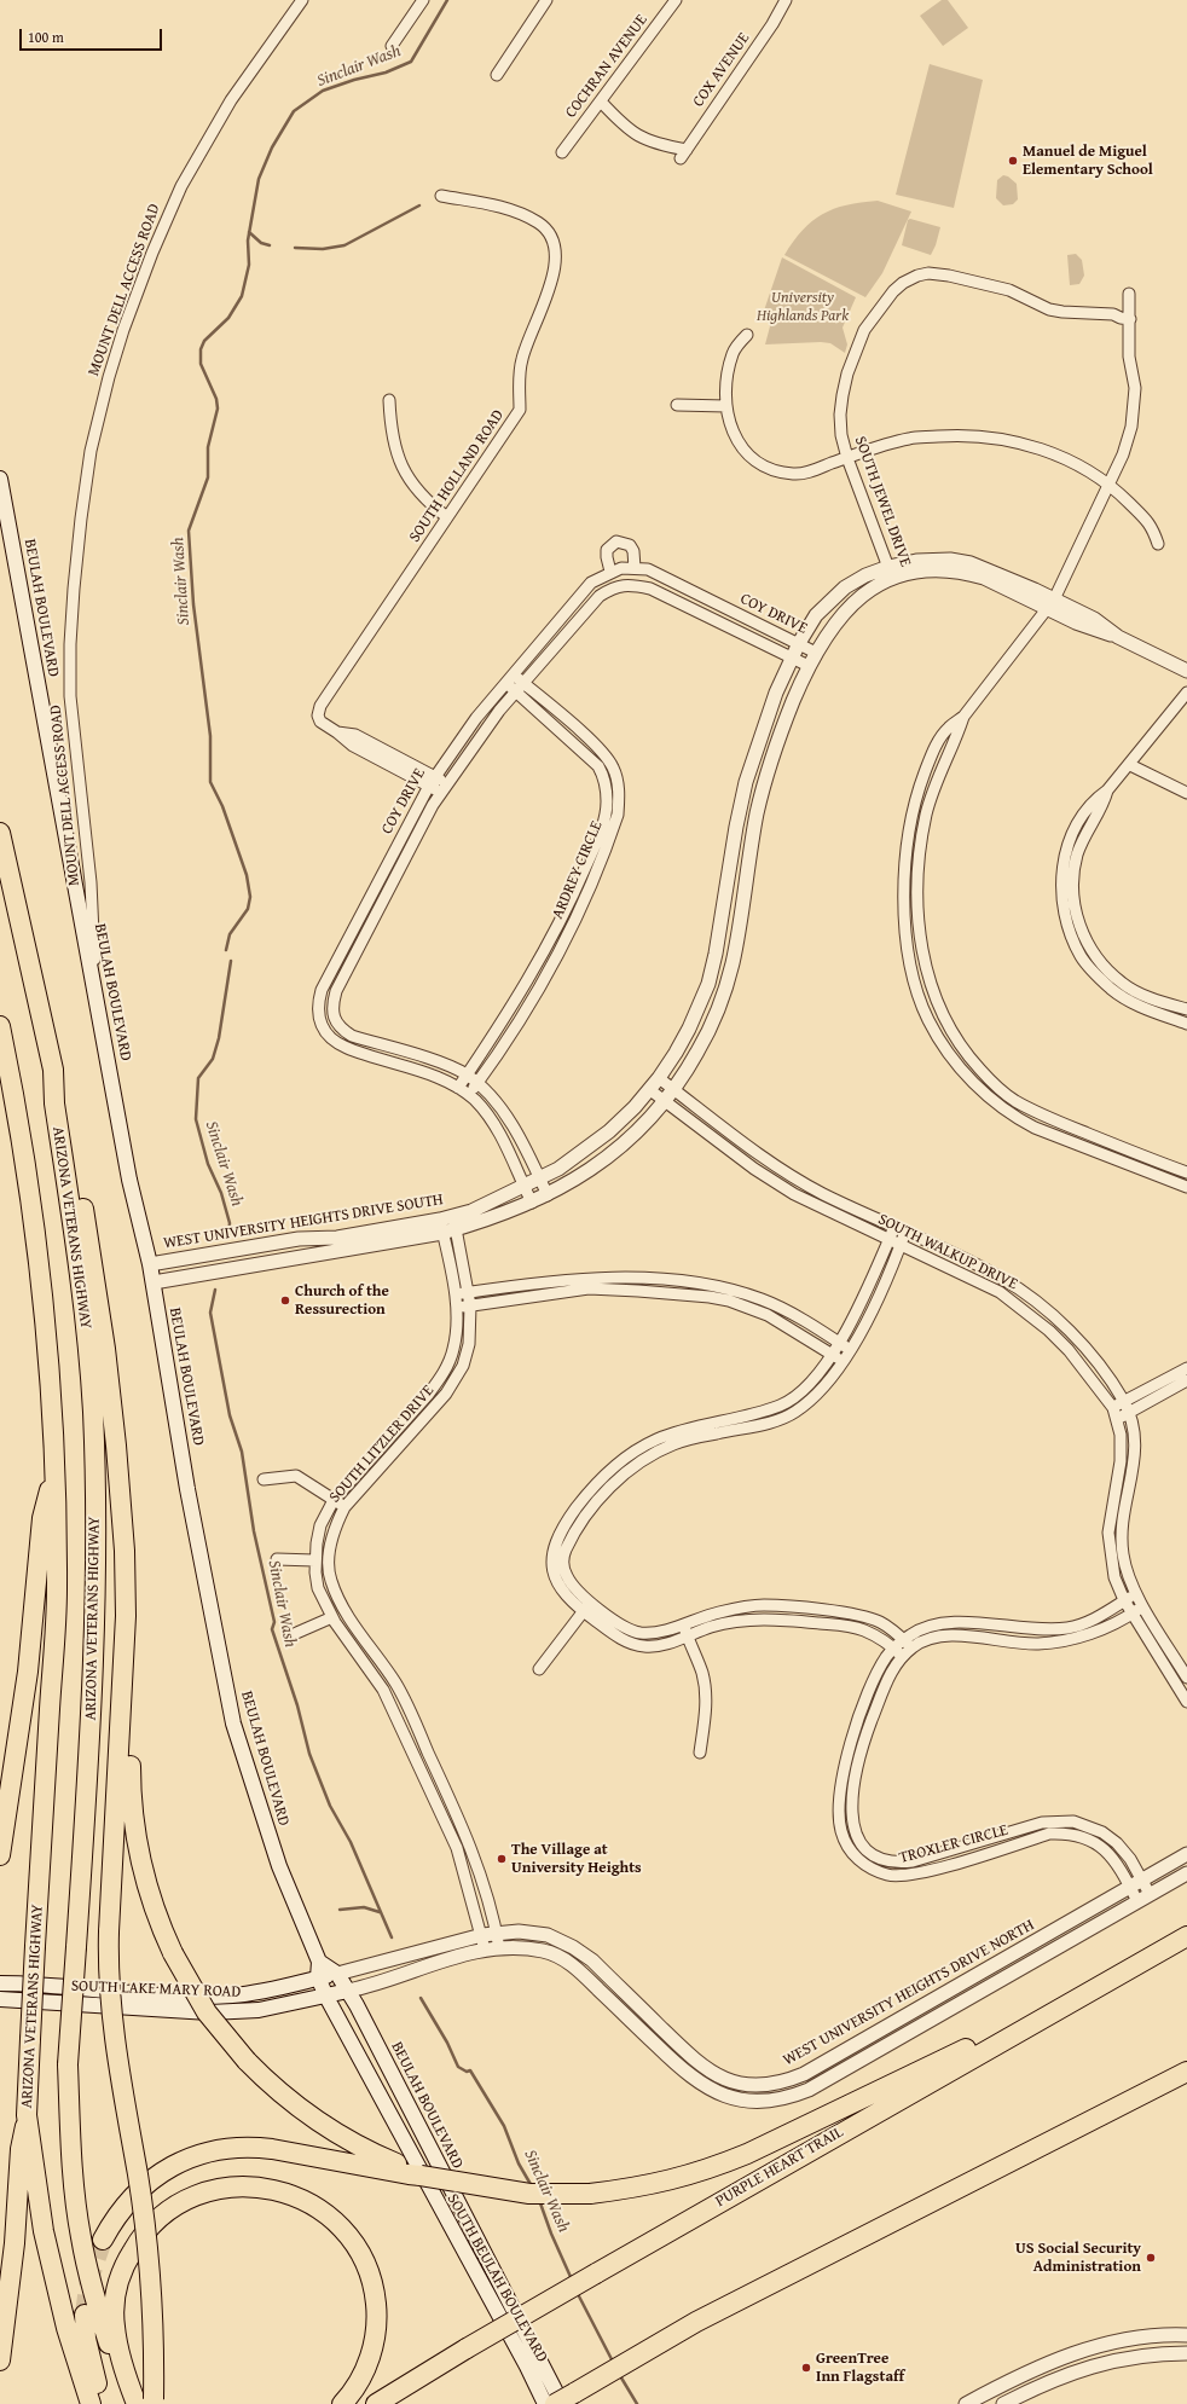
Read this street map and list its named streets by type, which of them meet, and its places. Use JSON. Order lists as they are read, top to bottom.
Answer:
{
  "streets": {
    "highway": ["ARIZONA VETERANS HIGHWAY", "PURPLE HEART TRAIL"],
    "main road": ["BEULAH BOULEVARD", "SOUTH LAKE MARY ROAD", "SOUTH BEULAH BOULEVARD"],
    "street": [
      "COCHRAN AVENUE",
      "COX AVENUE",
      "MOUNT DELL ACCESS ROAD",
      "SOUTH HOLLAND ROAD",
      "SOUTH JEWEL DRIVE",
      "COY DRIVE",
      "ARDREY CIRCLE",
      "WEST UNIVERSITY HEIGHTS DRIVE SOUTH",
      "SOUTH WALKUP DRIVE",
      "SOUTH LITZLER DRIVE",
      "TROXLER CIRCLE",
      "WEST UNIVERSITY HEIGHTS DRIVE NORTH"
    ]
  },
  "crossings": [
    ["COCHRAN AVENUE", "COX AVENUE"],
    ["MOUNT DELL ACCESS ROAD", "BEULAH BOULEVARD"],
    ["SOUTH HOLLAND ROAD", "COY DRIVE"],
    ["SOUTH JEWEL DRIVE", "WEST UNIVERSITY HEIGHTS DRIVE SOUTH"],
    ["BEULAH BOULEVARD", "WEST UNIVERSITY HEIGHTS DRIVE SOUTH"],
    ["BEULAH BOULEVARD", "SOUTH LAKE MARY ROAD"],
    ["BEULAH BOULEVARD", "WEST UNIVERSITY HEIGHTS DRIVE NORTH"],
    ["BEULAH BOULEVARD", "SOUTH BEULAH BOULEVARD"],
    ["COY DRIVE", "ARDREY CIRCLE"],
    ["COY DRIVE", "WEST UNIVERSITY HEIGHTS DRIVE SOUTH"],
    ["WEST UNIVERSITY HEIGHTS DRIVE SOUTH", "SOUTH WALKUP DRIVE"],
    ["WEST UNIVERSITY HEIGHTS DRIVE SOUTH", "SOUTH LITZLER DRIVE"],
    ["SOUTH WALKUP DRIVE", "TROXLER CIRCLE"],
    ["SOUTH LITZLER DRIVE", "WEST UNIVERSITY HEIGHTS DRIVE NORTH"],
    ["TROXLER CIRCLE", "WEST UNIVERSITY HEIGHTS DRIVE NORTH"],
    ["SOUTH LAKE MARY ROAD", "WEST UNIVERSITY HEIGHTS DRIVE NORTH"],
    ["SOUTH LAKE MARY ROAD", "SOUTH BEULAH BOULEVARD"]
  ],
  "water": ["Sinclair Wash"],
  "parks": ["University Highlands Park"],
  "places": [
    "Manuel de Miguel Elementary School",
    "Church of the Ressurection",
    "The Village at University Heights",
    "US Social Security Administration",
    "GreenTree Inn Flagstaff"
  ],
  "scale_bar": "100 m"
}
